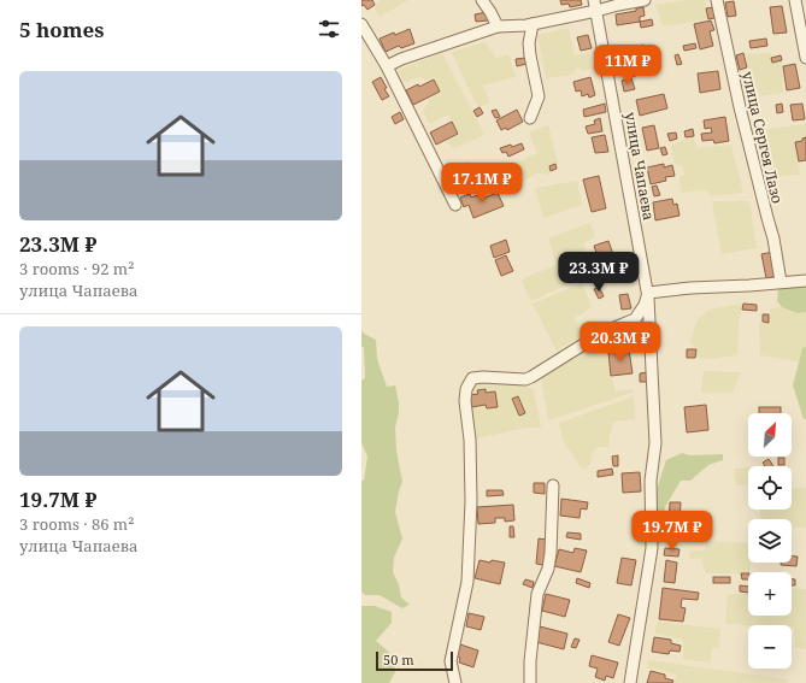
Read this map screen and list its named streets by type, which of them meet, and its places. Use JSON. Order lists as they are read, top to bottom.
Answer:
{
  "streets": {
    "street": ["улица Сергея Лазо", "улица Чапаева"]
  },
  "scale_bar": "50 m",
  "north": "top right",
  "page": {
    "heading": "5 homes",
    "price": [
      "11M ₽",
      "17.1M ₽",
      "23.3M ₽",
      "20.3M ₽",
      "19.7M ₽"
    ],
    "list": [
      {
        "name": "23.3M ₽",
        "note": "3 rooms · 92 m² · улица Чапаева"
      },
      {
        "name": "19.7M ₽",
        "note": "3 rooms · 86 m² · улица Чапаева"
      }
    ],
    "map_buttons": ["+", "−"],
    "scale": "50 m"
  }
}
